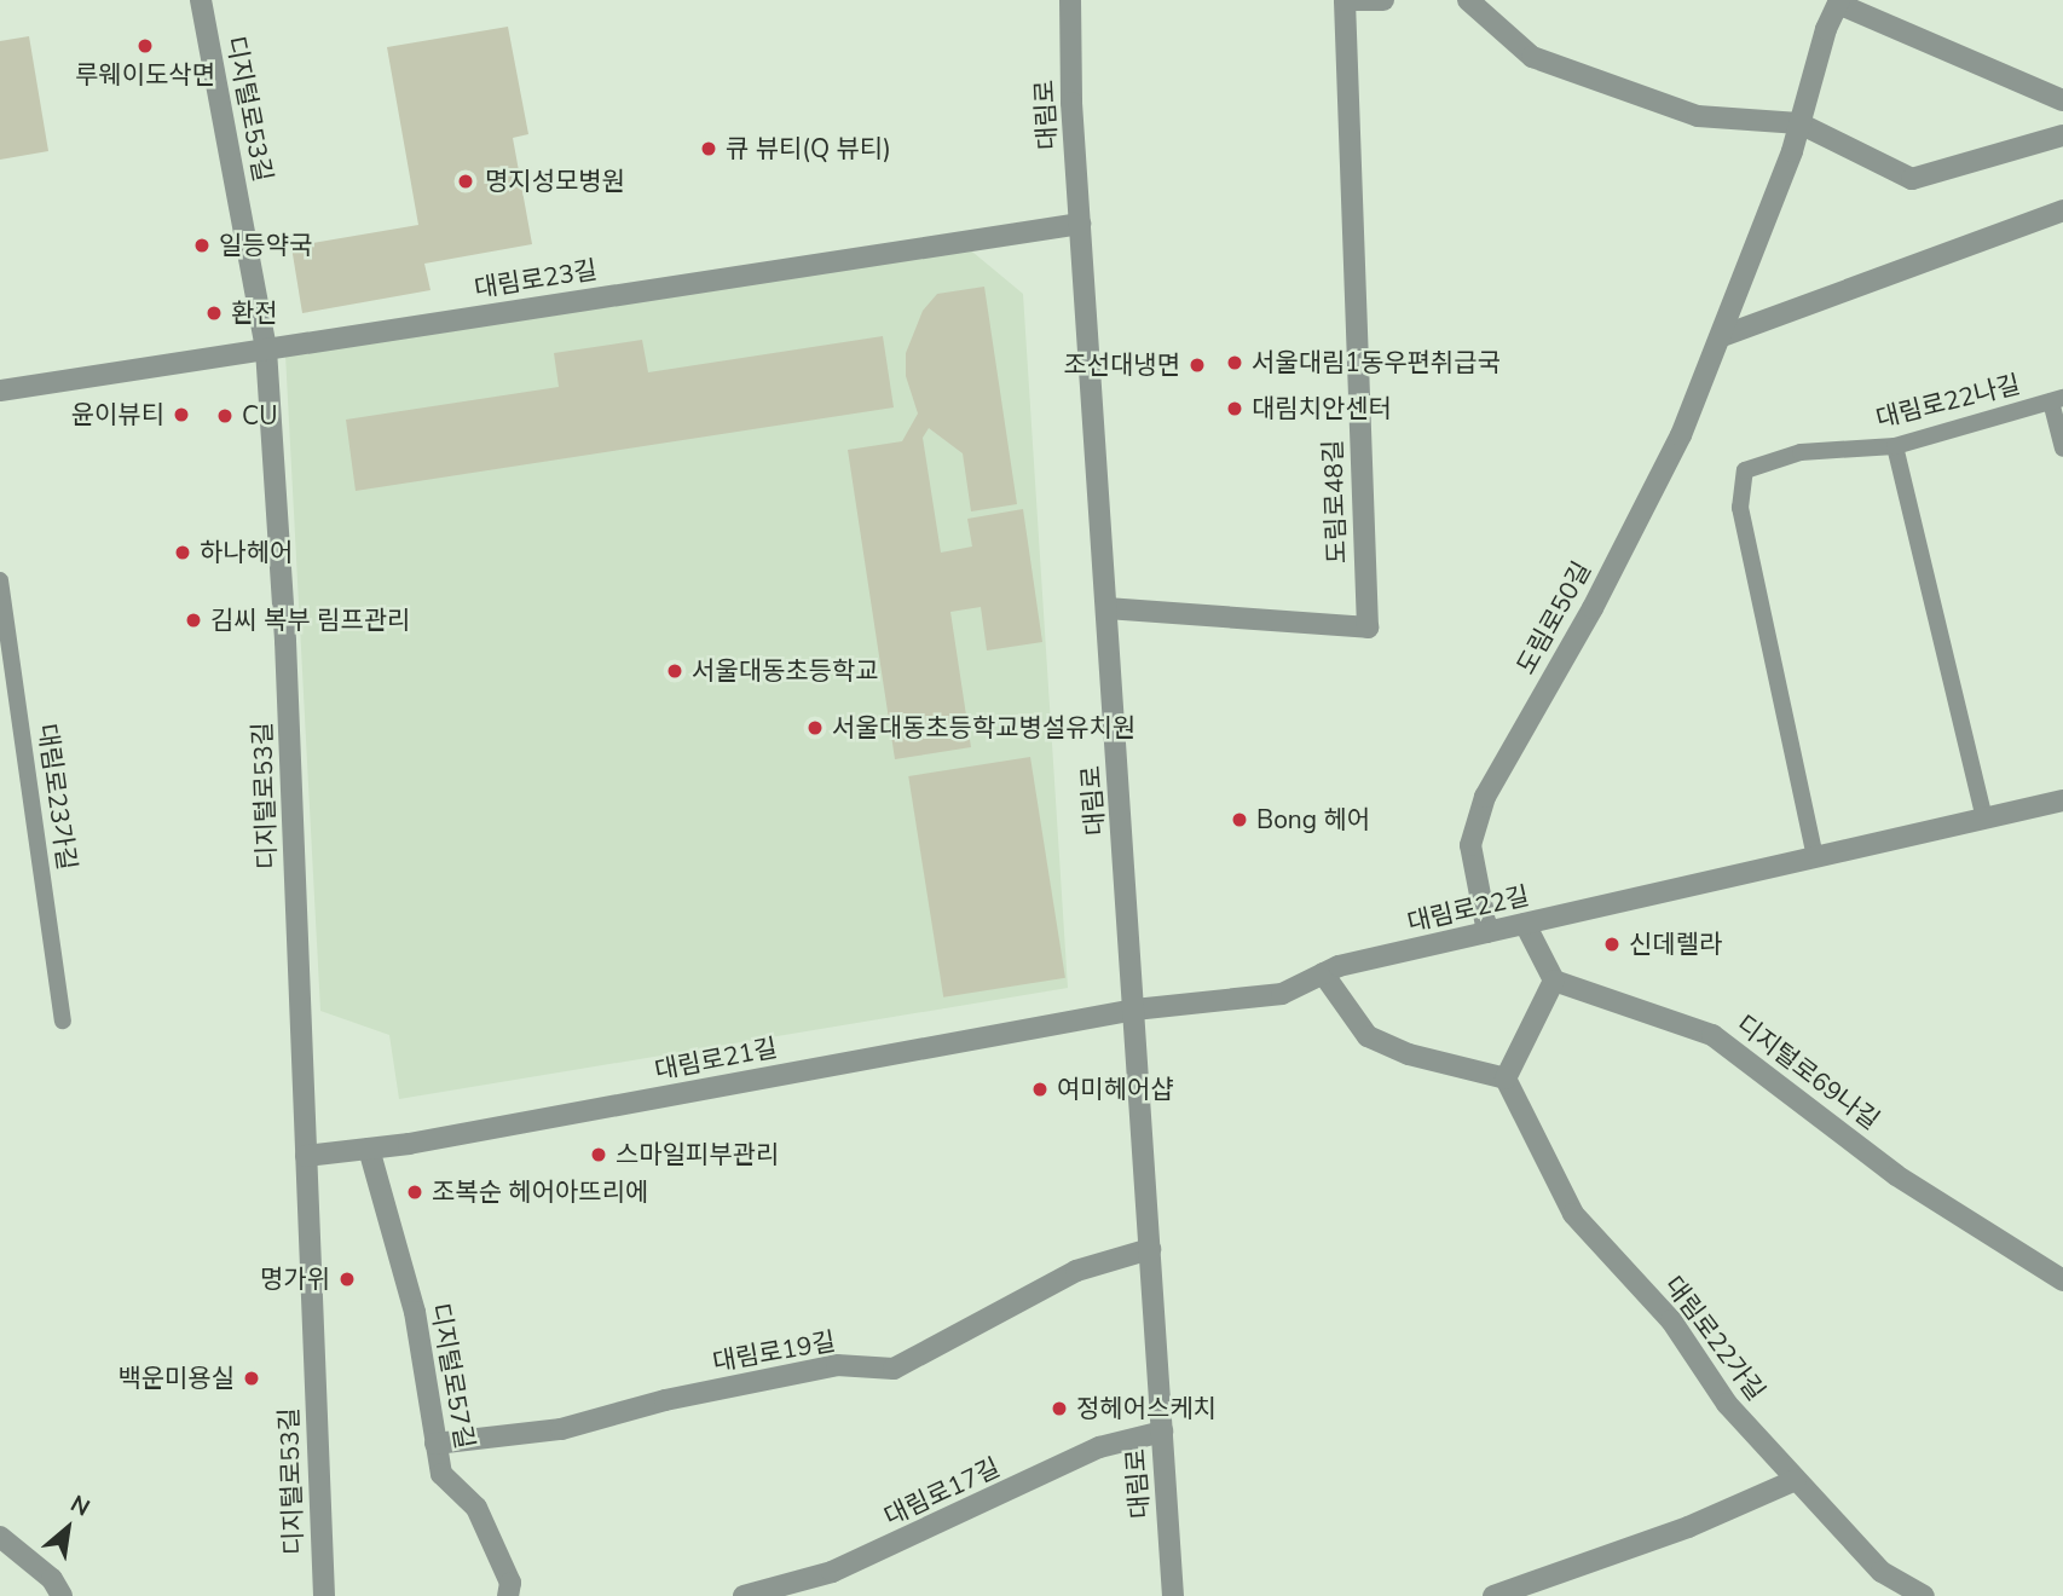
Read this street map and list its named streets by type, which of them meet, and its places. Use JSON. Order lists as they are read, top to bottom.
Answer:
{
  "streets": {
    "street": [
      "디지털로53길",
      "대림로",
      "대림로23길",
      "도림로48길",
      "도림로50길",
      "대림로22길",
      "대림로21길",
      "디지털로69나길",
      "대림로22가길",
      "대림로19길",
      "디지털로57길",
      "대림로17길"
    ],
    "lane": ["대림로22나길", "대림로23가길"]
  },
  "crossings": [
    ["디지털로53길", "대림로23길"],
    ["디지털로53길", "대림로21길"],
    ["대림로", "대림로23길"],
    ["대림로", "도림로48길"],
    ["대림로", "대림로22길"],
    ["대림로", "대림로21길"],
    ["대림로", "대림로19길"],
    ["대림로", "대림로17길"],
    ["대림로22나길", "대림로22길"],
    ["도림로50길", "대림로22길"],
    ["대림로22길", "대림로21길"],
    ["대림로21길", "디지털로57길"],
    ["대림로19길", "디지털로57길"]
  ],
  "places": [
    "루웨이도삭면",
    "큐 뷰티(Q 뷰티)",
    "명지성모병원",
    "일등약국",
    "환전",
    "서울대림1동우편취급국",
    "조선대냉면",
    "대림치안센터",
    "윤이뷰티",
    "CU",
    "하나헤어",
    "김씨 복부 림프관리",
    "서울대동초등학교",
    "서울대동초등학교병설유치원",
    "Bong 헤어",
    "신데렐라",
    "여미헤어샵",
    "스마일피부관리",
    "조복순 헤어아뜨리에",
    "명가위",
    "백운미용실",
    "정헤어스케치"
  ],
  "north": "top right"
}
